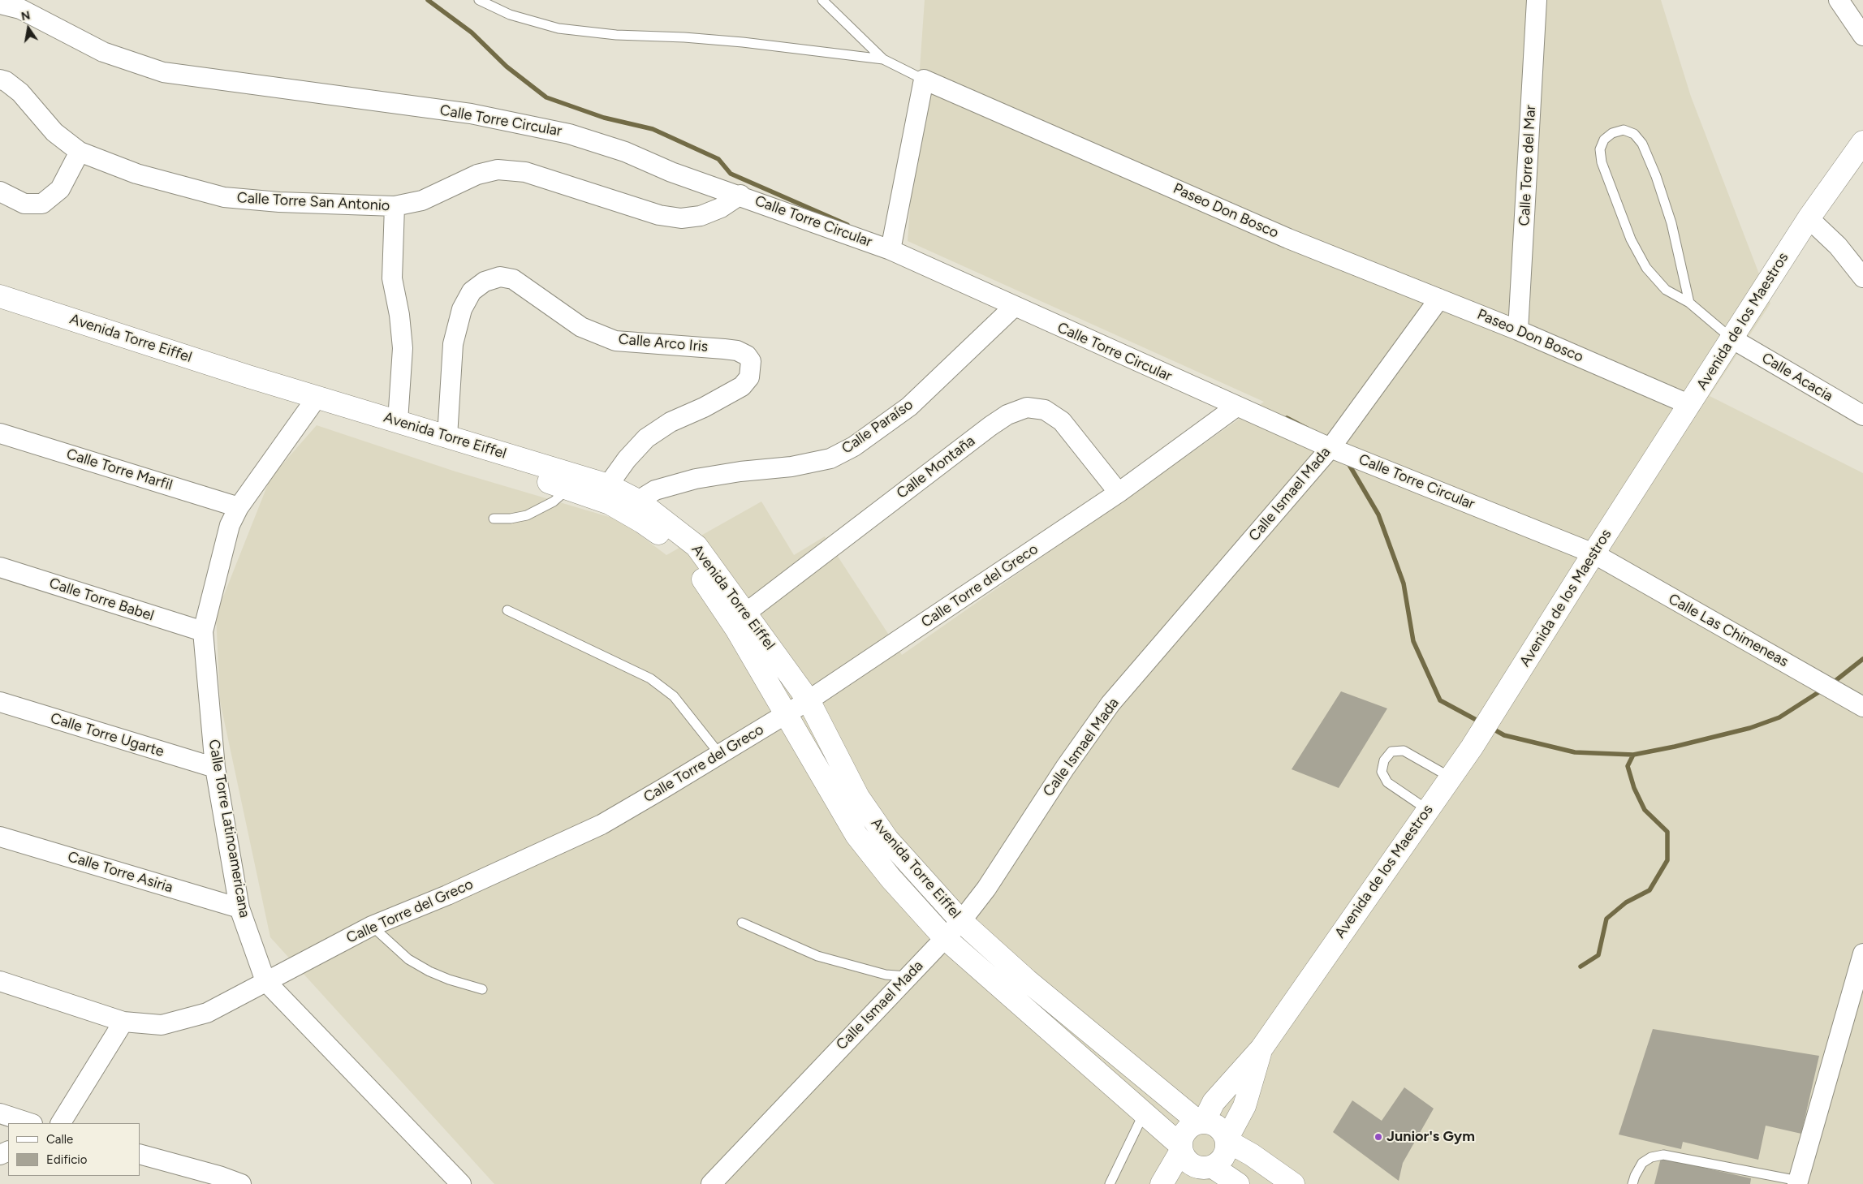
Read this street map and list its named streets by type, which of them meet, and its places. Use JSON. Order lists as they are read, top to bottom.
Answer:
{
  "streets": {
    "street": [
      "Calle Torre Circular",
      "Calle Torre del Mar",
      "Calle Torre San Antonio",
      "Paseo Don Bosco",
      "Avenida de los Maestros",
      "Avenida Torre Eiffel",
      "Calle Arco Iris",
      "Calle Acacia",
      "Calle Paraíso",
      "Calle Montaña",
      "Calle Torre Marfil",
      "Calle Ismael Mada",
      "Calle Torre del Greco",
      "Calle Torre Babel",
      "Calle Las Chimeneas",
      "Calle Torre Ugarte",
      "Calle Torre Latinoamericana",
      "Calle Torre Asiria"
    ]
  },
  "crossings": [
    ["Calle Torre Circular", "Calle Torre San Antonio"],
    ["Calle Torre Circular", "Avenida de los Maestros"],
    ["Calle Torre Circular", "Calle Paraíso"],
    ["Calle Torre Circular", "Calle Ismael Mada"],
    ["Calle Torre Circular", "Calle Torre del Greco"],
    ["Calle Torre Circular", "Calle Las Chimeneas"],
    ["Calle Torre del Mar", "Paseo Don Bosco"],
    ["Paseo Don Bosco", "Avenida de los Maestros"],
    ["Paseo Don Bosco", "Calle Ismael Mada"],
    ["Avenida de los Maestros", "Avenida Torre Eiffel"],
    ["Avenida de los Maestros", "Calle Acacia"],
    ["Avenida de los Maestros", "Calle Las Chimeneas"],
    ["Avenida Torre Eiffel", "Calle Arco Iris"],
    ["Avenida Torre Eiffel", "Calle Paraíso"],
    ["Avenida Torre Eiffel", "Calle Montaña"],
    ["Avenida Torre Eiffel", "Calle Ismael Mada"],
    ["Avenida Torre Eiffel", "Calle Torre del Greco"],
    ["Avenida Torre Eiffel", "Calle Torre Latinoamericana"],
    ["Calle Montaña", "Calle Torre del Greco"],
    ["Calle Torre Marfil", "Calle Torre Latinoamericana"],
    ["Calle Torre del Greco", "Calle Torre Latinoamericana"],
    ["Calle Torre Babel", "Calle Torre Latinoamericana"],
    ["Calle Torre Ugarte", "Calle Torre Latinoamericana"],
    ["Calle Torre Latinoamericana", "Calle Torre Asiria"]
  ],
  "places": ["Junior's Gym"],
  "legend": ["Calle", "Edificio"],
  "north": "top"
}
